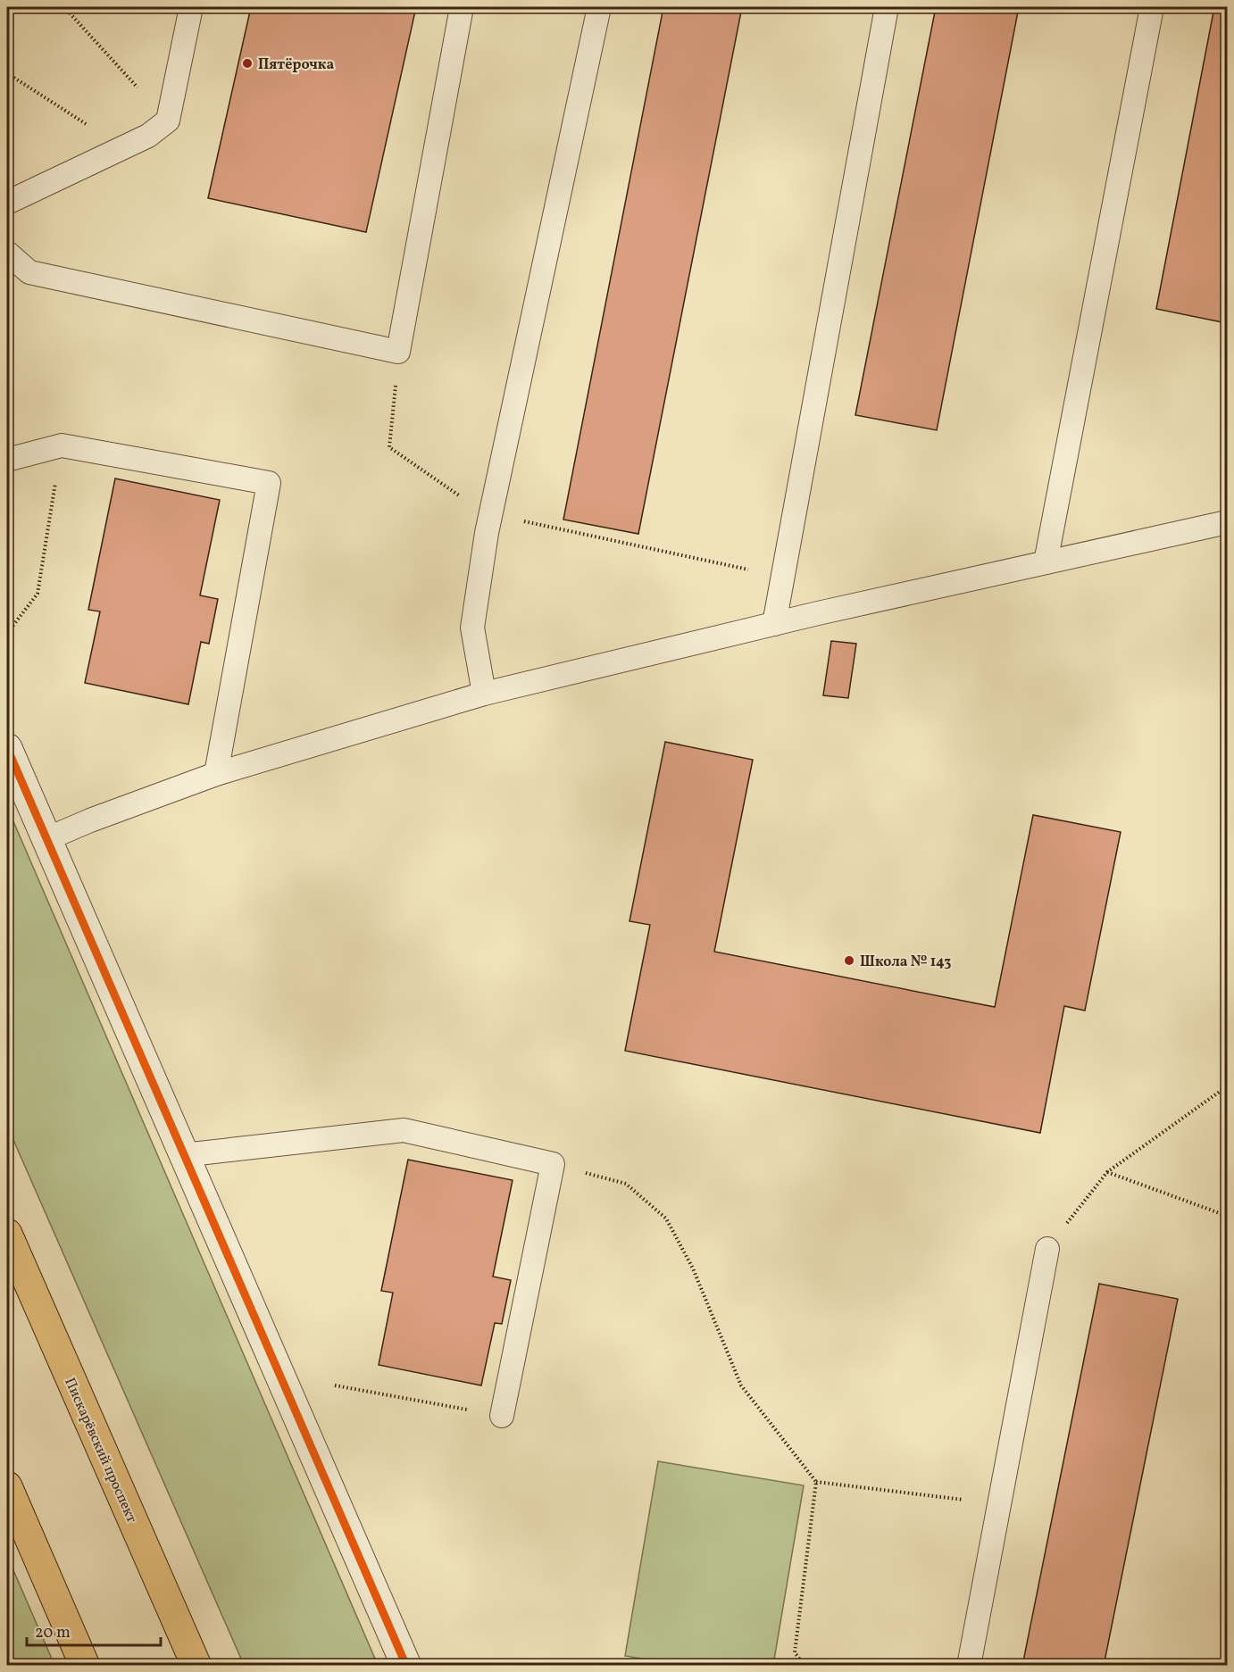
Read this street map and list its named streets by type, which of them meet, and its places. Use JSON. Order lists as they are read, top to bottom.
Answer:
{
  "streets": {
    "main road": ["Пискарёвский проспект"]
  },
  "places": ["Пятёрочка", "Школа № 143"],
  "scale_bar": "20 m"
}
